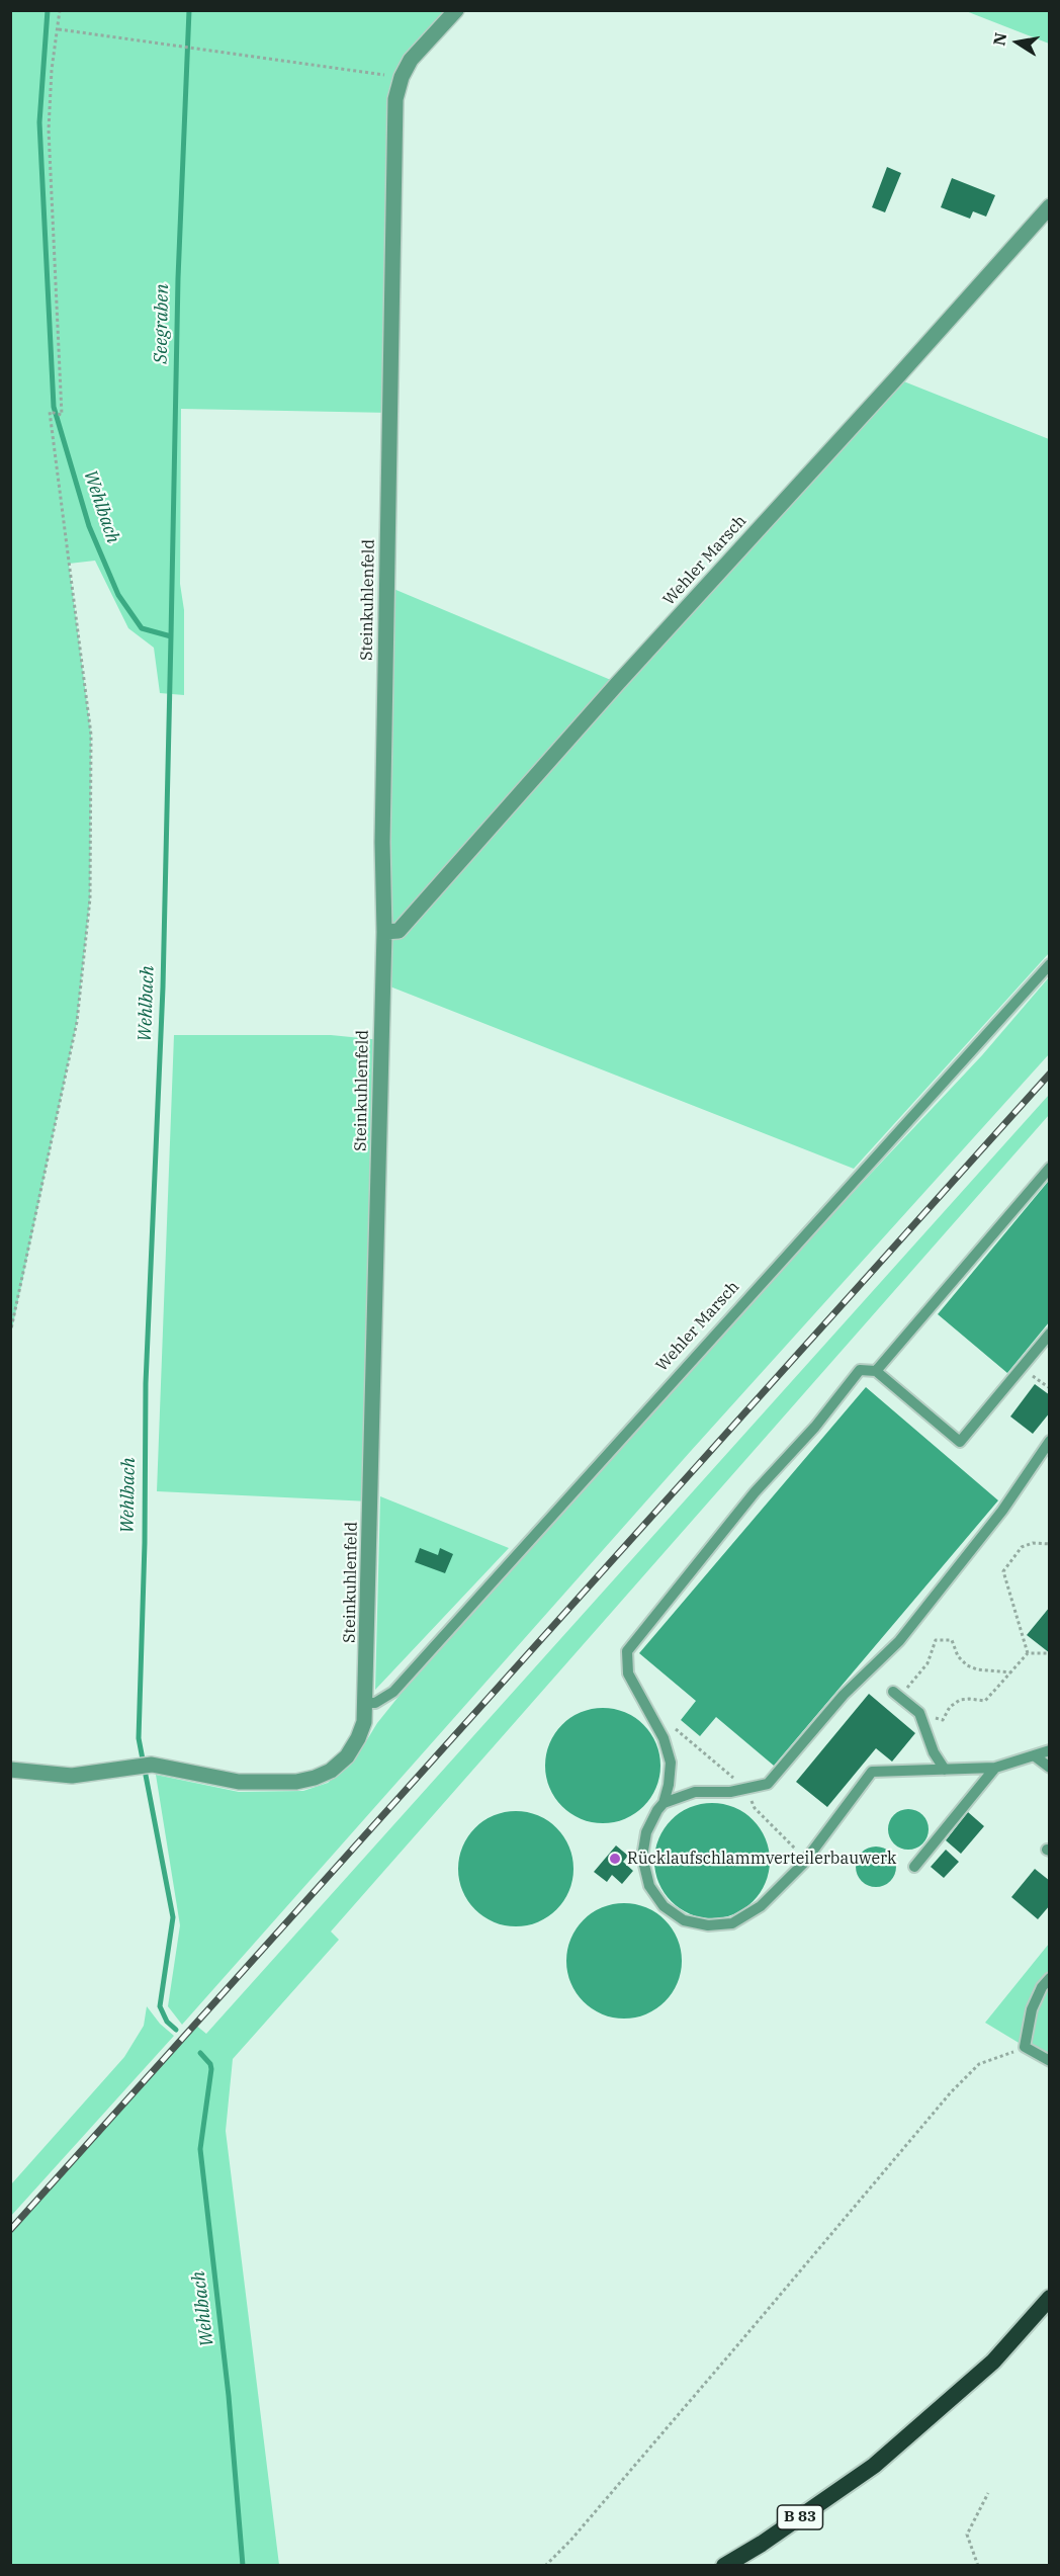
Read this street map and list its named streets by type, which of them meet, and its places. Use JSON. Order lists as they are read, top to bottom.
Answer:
{
  "streets": {
    "highway": ["B 83"],
    "street": ["Wehler Marsch", "Steinkuhlenfeld"]
  },
  "crossings": [
    ["Wehler Marsch", "Steinkuhlenfeld"]
  ],
  "water": ["Seegraben", "Wehlbach"],
  "places": ["Rücklaufschlammverteilerbauwerk"],
  "north": "left"
}
